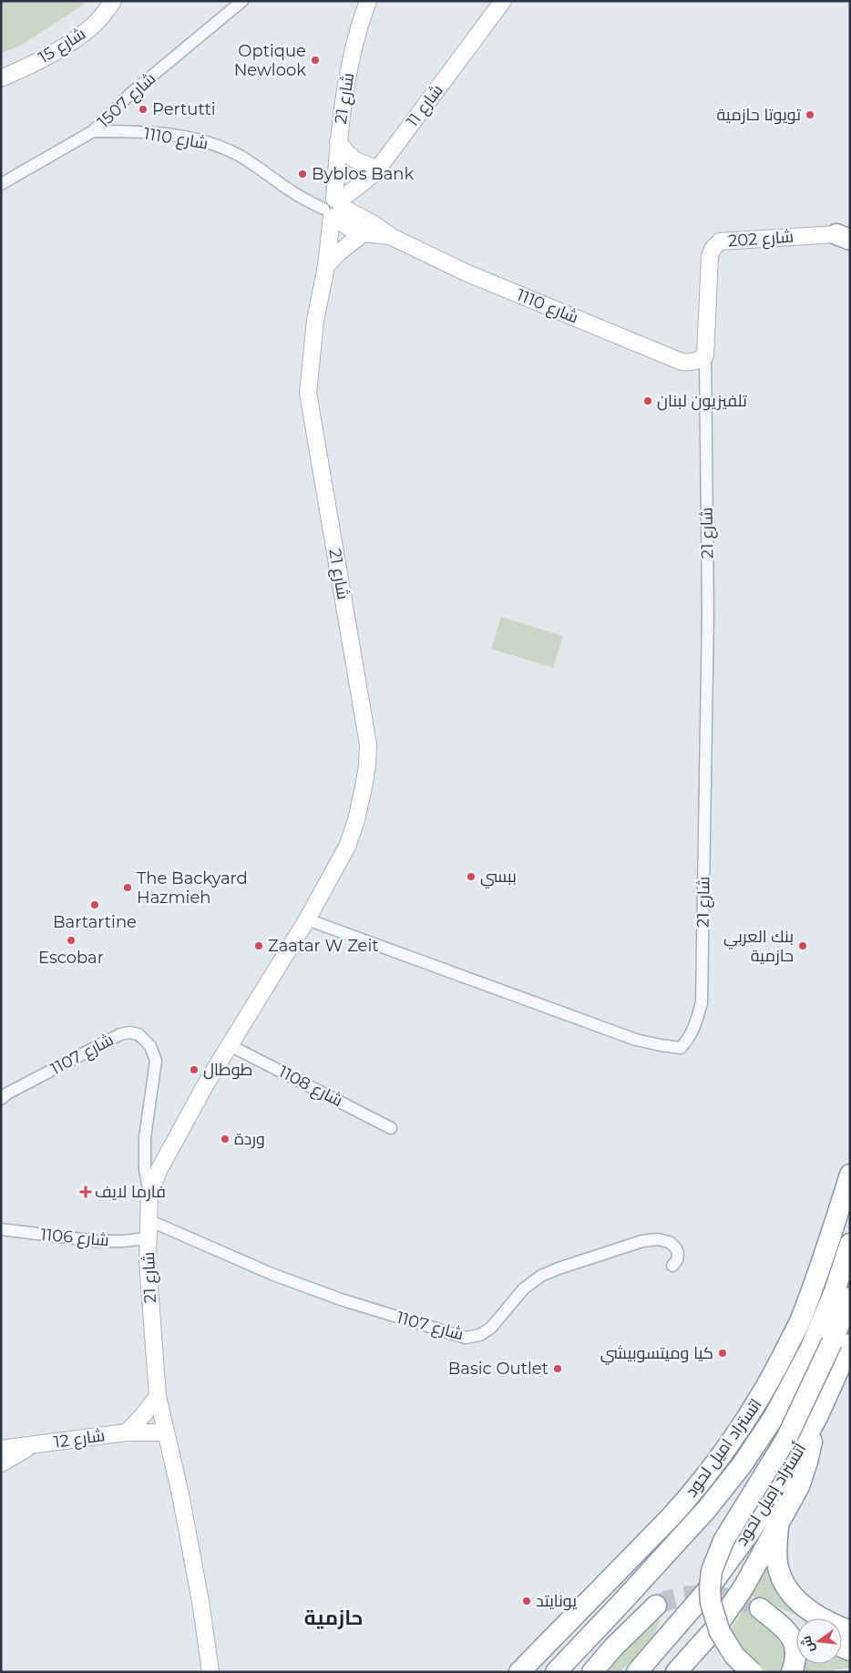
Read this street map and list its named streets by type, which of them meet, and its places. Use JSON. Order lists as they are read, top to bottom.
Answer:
{
  "streets": {
    "highway": ["اتستراد اميل لحود", "أتستراد إميل لحود"],
    "main road": [
      "شارع 15",
      "شارع 21",
      "شارع 11",
      "شارع 1110",
      "شارع 202",
      "شارع 12"
    ],
    "street": [
      "شارع 1507",
      "شارع 1107",
      "شارع 1108",
      "شارع 1106"
    ]
  },
  "crossings": [
    ["شارع 21", "شارع 11"],
    ["شارع 21", "شارع 1110"],
    ["شارع 21", "شارع 202"],
    ["شارع 21", "شارع 1107"],
    ["شارع 21", "شارع 1108"],
    ["شارع 21", "شارع 1106"],
    ["شارع 21", "شارع 12"],
    ["شارع 1507", "شارع 1110"],
    ["شارع 11", "شارع 1110"],
    ["شارع 1110", "شارع 202"]
  ],
  "districts": ["حازمية"],
  "places": {
    "other": [
      "Optique Newlook",
      "Pertutti",
      "تويوتا حازمية",
      "Byblos Bank",
      "تلفيزيون لبنان",
      "ببسي",
      "The Backyard Hazmieh",
      "Bartartine",
      "Escobar",
      "Zaatar W Zeit",
      "بنك العربي حازمية",
      "طوطال",
      "وردة",
      "كيا وميتسوبيشي",
      "Basic Outlet",
      "يونايتد"
    ],
    "health": ["فارما لايف"]
  },
  "north": "left"
}
